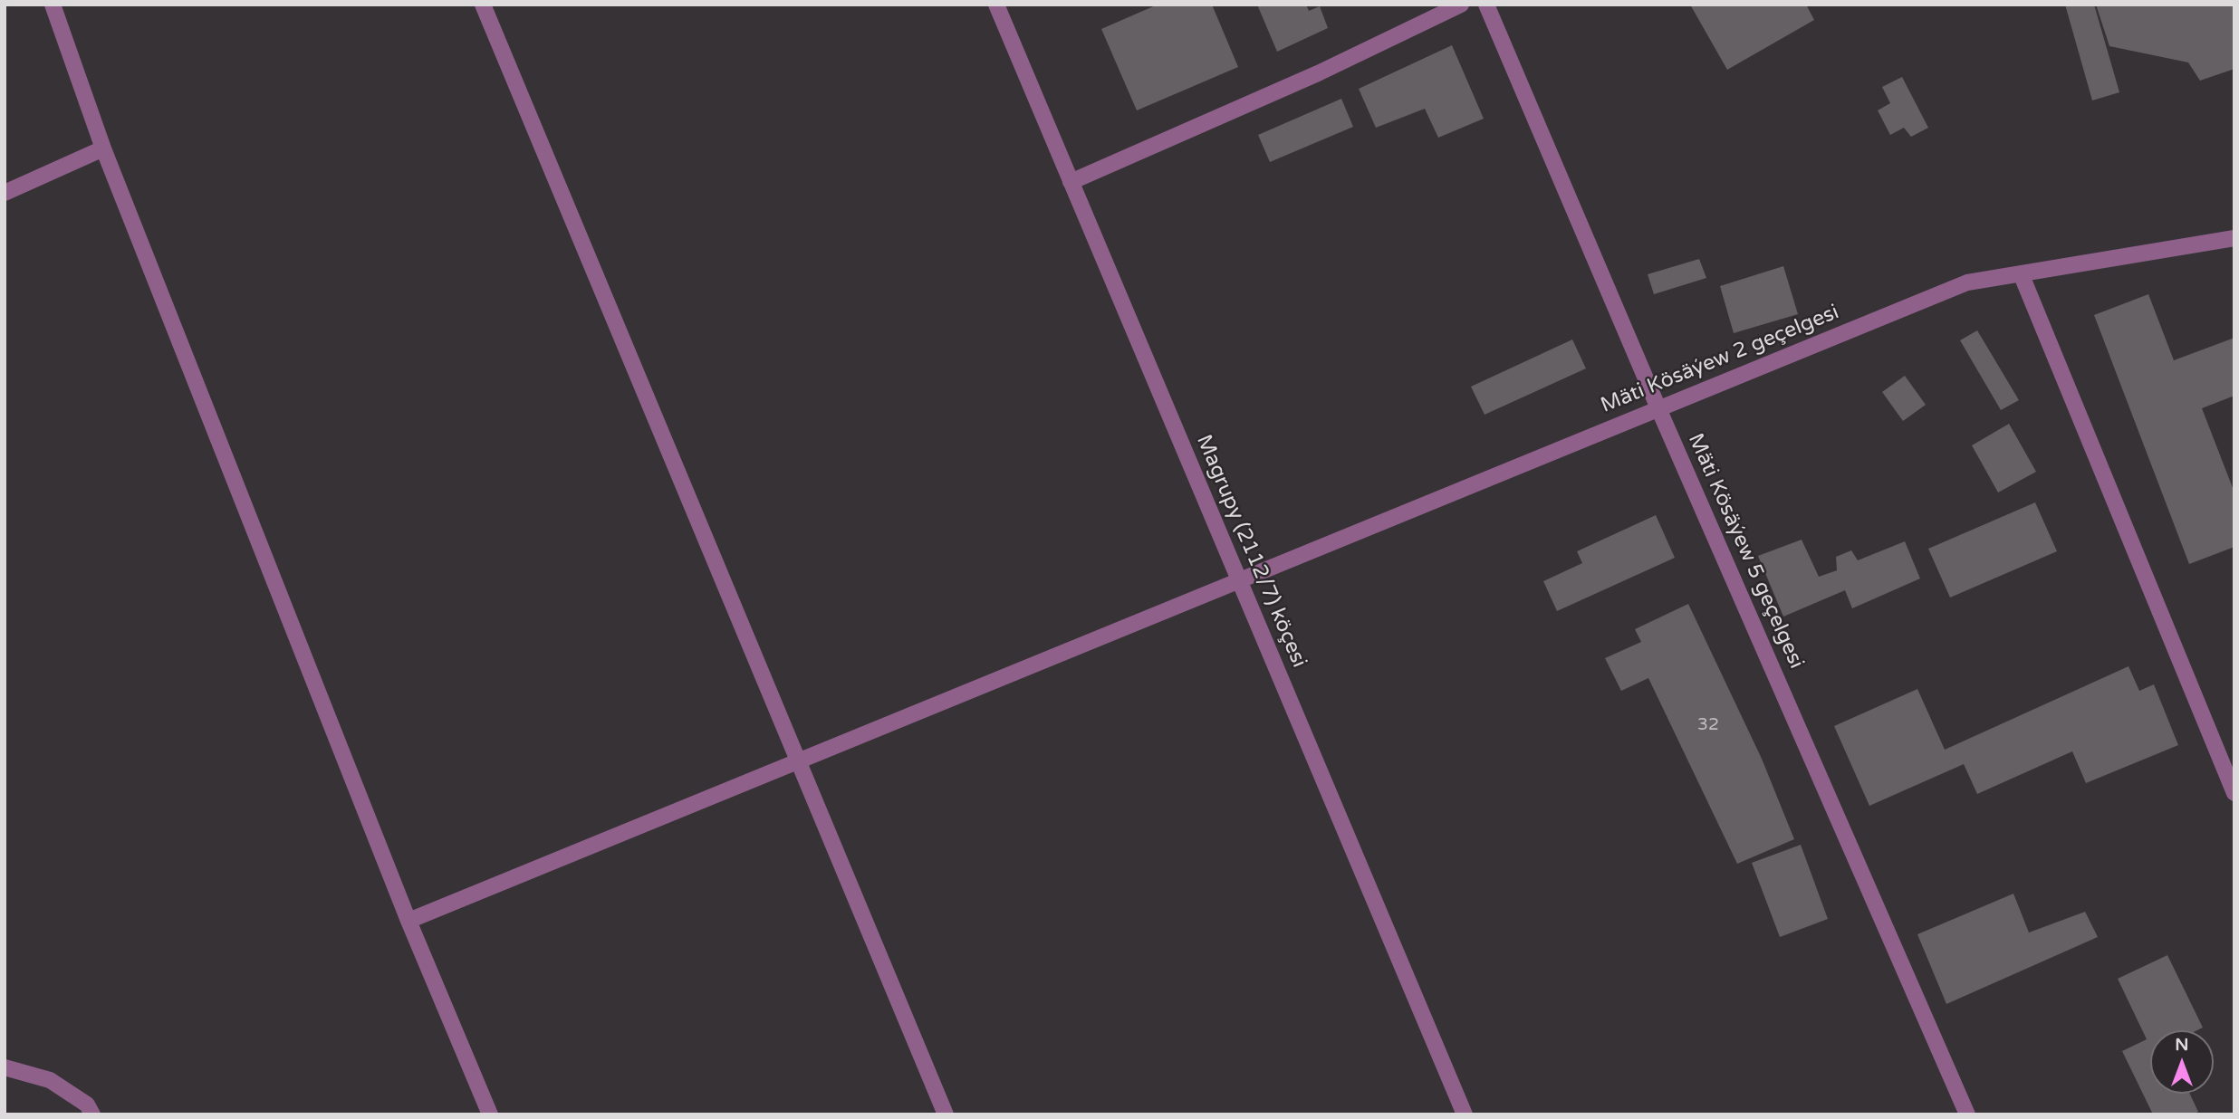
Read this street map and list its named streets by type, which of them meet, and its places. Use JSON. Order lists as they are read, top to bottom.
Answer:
{
  "streets": {
    "street": ["Mäti Kösäýew 2 geçelgesi", "Magrupy (2112/7) köçesi", "Mäti Kösäýew 5 geçelgesi"]
  },
  "crossings": [
    ["Mäti Kösäýew 2 geçelgesi", "Magrupy (2112/7) köçesi"],
    ["Mäti Kösäýew 2 geçelgesi", "Mäti Kösäýew 5 geçelgesi"]
  ],
  "house_numbers": ["32"],
  "north": "top"
}
